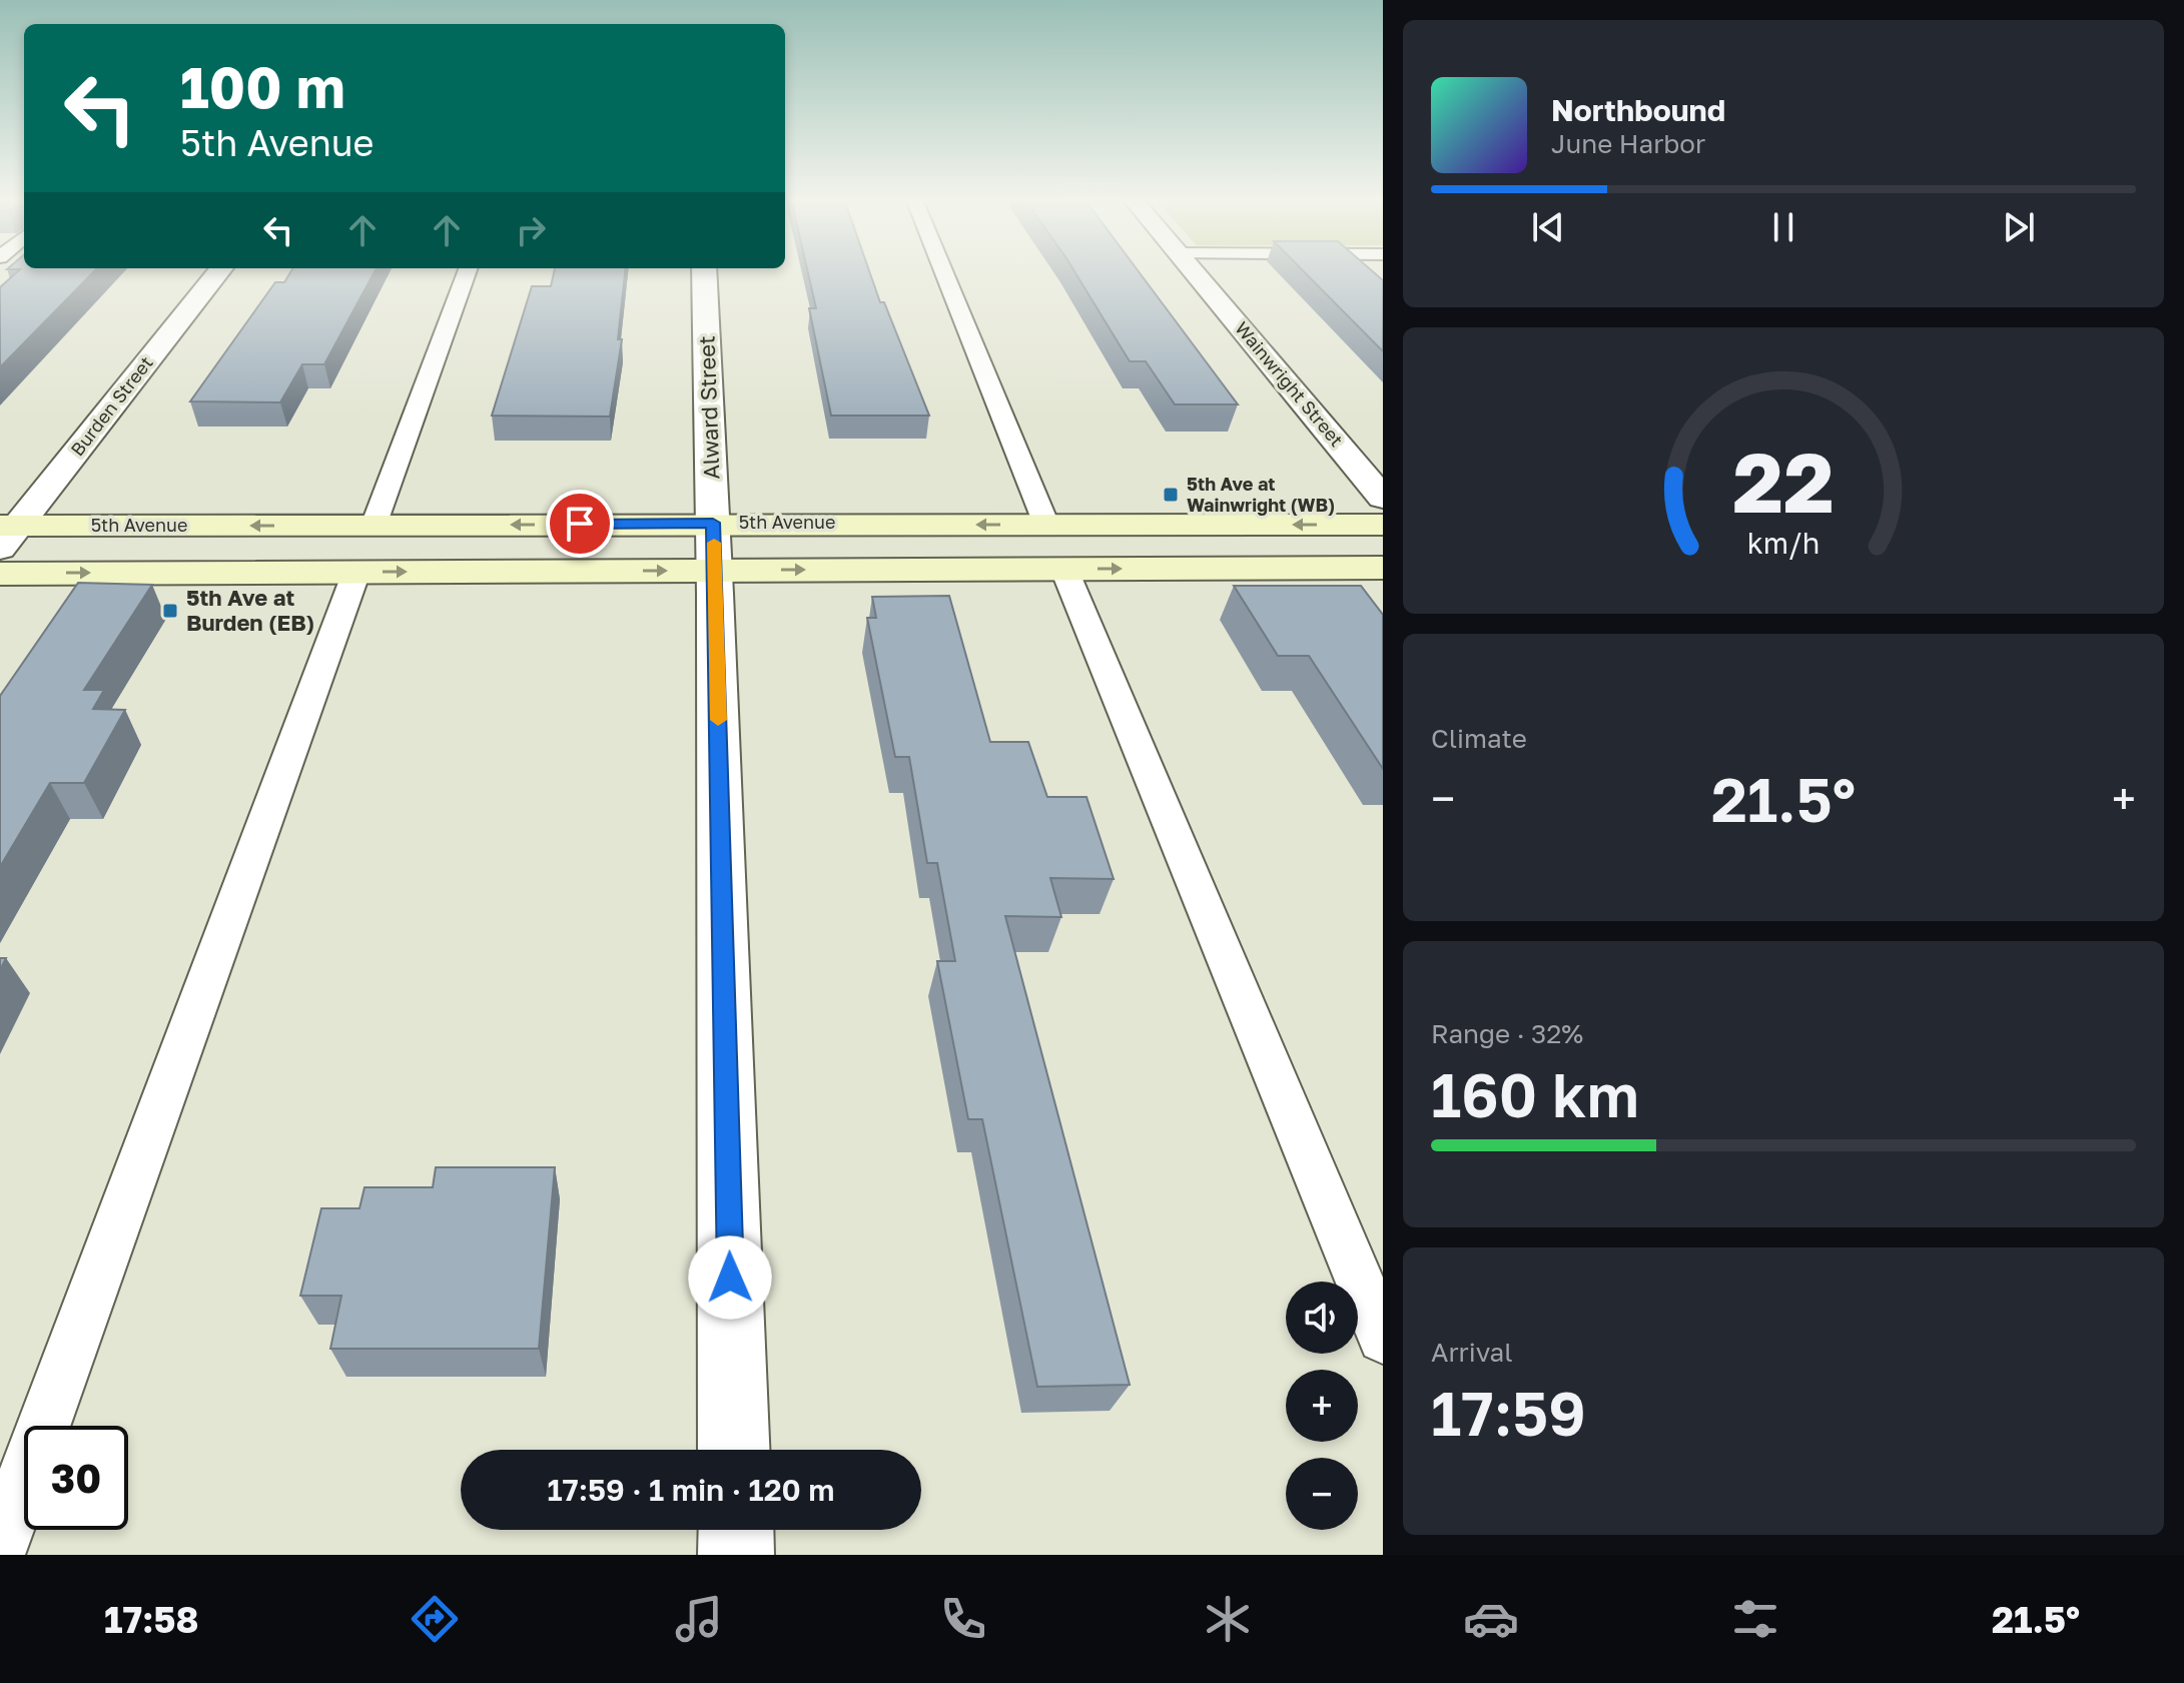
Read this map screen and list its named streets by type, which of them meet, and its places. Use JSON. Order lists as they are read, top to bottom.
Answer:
{
  "streets": {
    "main road": ["5th Avenue"],
    "street": ["Wainwright Street", "Burden Street", "Alward Street"]
  },
  "crossings": [
    ["Burden Street", "5th Avenue"],
    ["Alward Street", "5th Avenue"]
  ],
  "places": {
    "transit": ["5th Ave at Wainwright (WB)", "5th Ave at Burden (EB)"]
  },
  "page": {
    "turn": ["100 m", "5th Avenue"],
    "song": ["Northbound", "June Harbor"],
    "tile": [
      "Climate",
      ["Range · 32%", "160 km"],
      ["Arrival", "17:59"]
    ],
    "heat": ["−", "21.5°", "+"],
    "map_buttons": ["+", "−"],
    "limit": "30",
    "trip": "17:59 · 1 min · 120 m",
    "tabs": ["17:58", "21.5°"],
    "gauge": ["22", "km/h"]
  }
}
